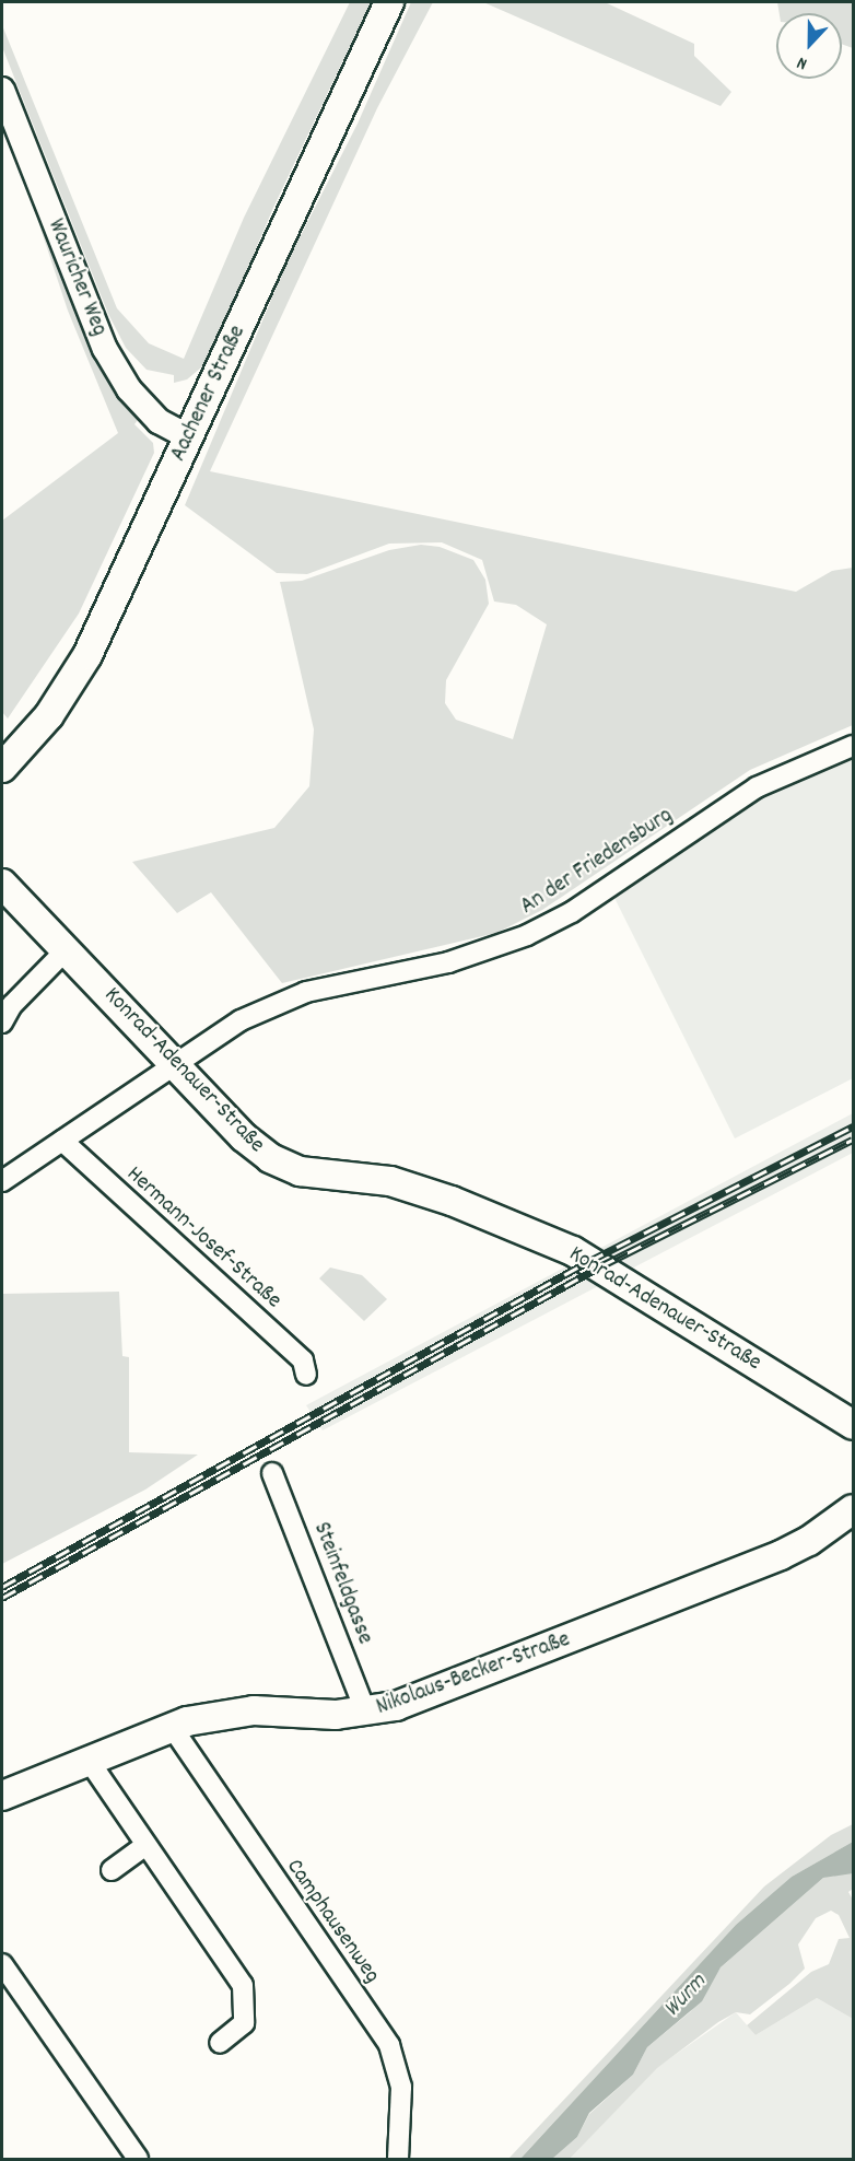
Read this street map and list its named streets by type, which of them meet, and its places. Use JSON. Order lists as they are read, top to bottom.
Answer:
{
  "streets": {
    "main road": ["Aachener Straße", "Konrad-Adenauer-Straße", "Nikolaus-Becker-Straße"],
    "street": [
      "Wauricher Weg",
      "An der Friedensburg",
      "Hermann-Josef-Straße",
      "Steinfeldgasse",
      "Camphausenweg"
    ]
  },
  "crossings": [
    ["Wauricher Weg", "Aachener Straße"],
    ["An der Friedensburg", "Konrad-Adenauer-Straße"],
    ["An der Friedensburg", "Hermann-Josef-Straße"],
    ["Steinfeldgasse", "Nikolaus-Becker-Straße"],
    ["Nikolaus-Becker-Straße", "Camphausenweg"]
  ],
  "water": ["Wurm"],
  "north": "bottom"
}
